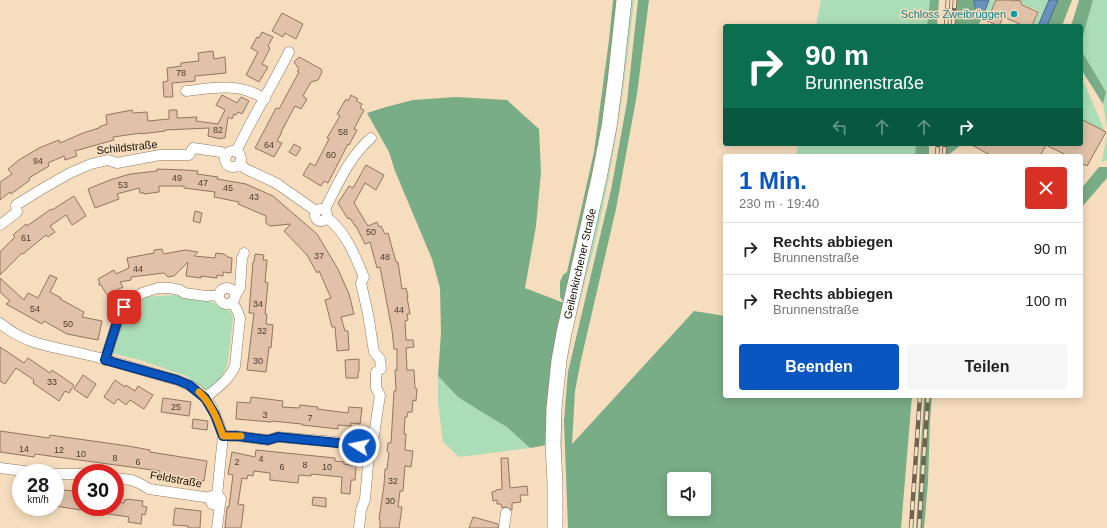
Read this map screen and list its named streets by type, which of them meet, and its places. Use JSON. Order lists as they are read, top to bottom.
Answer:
{
  "streets": {
    "main road": ["Geilenkirchener Straße"],
    "street": ["Schildstraße", "Feldstraße"]
  },
  "places": ["Schloss Zweibrüggen"],
  "house_numbers": [
    "78",
    "82",
    "58",
    "64",
    "60",
    "94",
    "49",
    "47",
    "53",
    "45",
    "43",
    "50",
    "61",
    "37",
    "48",
    "44",
    "34",
    "54",
    "44",
    "50",
    "32",
    "30",
    "33",
    "25",
    "3",
    "7",
    "14",
    "12",
    "10",
    "8",
    "4",
    "6",
    "2",
    "8",
    "6",
    "10",
    "32",
    "30"
  ],
  "page": {
    "turn": ["90 m", "Brunnenstraße"],
    "heading": ["1 Min.", "230 m · 19:40"],
    "list": [
      {
        "name": "Rechts abbiegen",
        "note": "Brunnenstraße",
        "value": "90 m"
      },
      {
        "name": "Rechts abbiegen",
        "note": "Brunnenstraße",
        "value": "100 m"
      }
    ],
    "buttons": ["Beenden", "Teilen"],
    "speed": "28 km/h",
    "limit": "30"
  }
}
